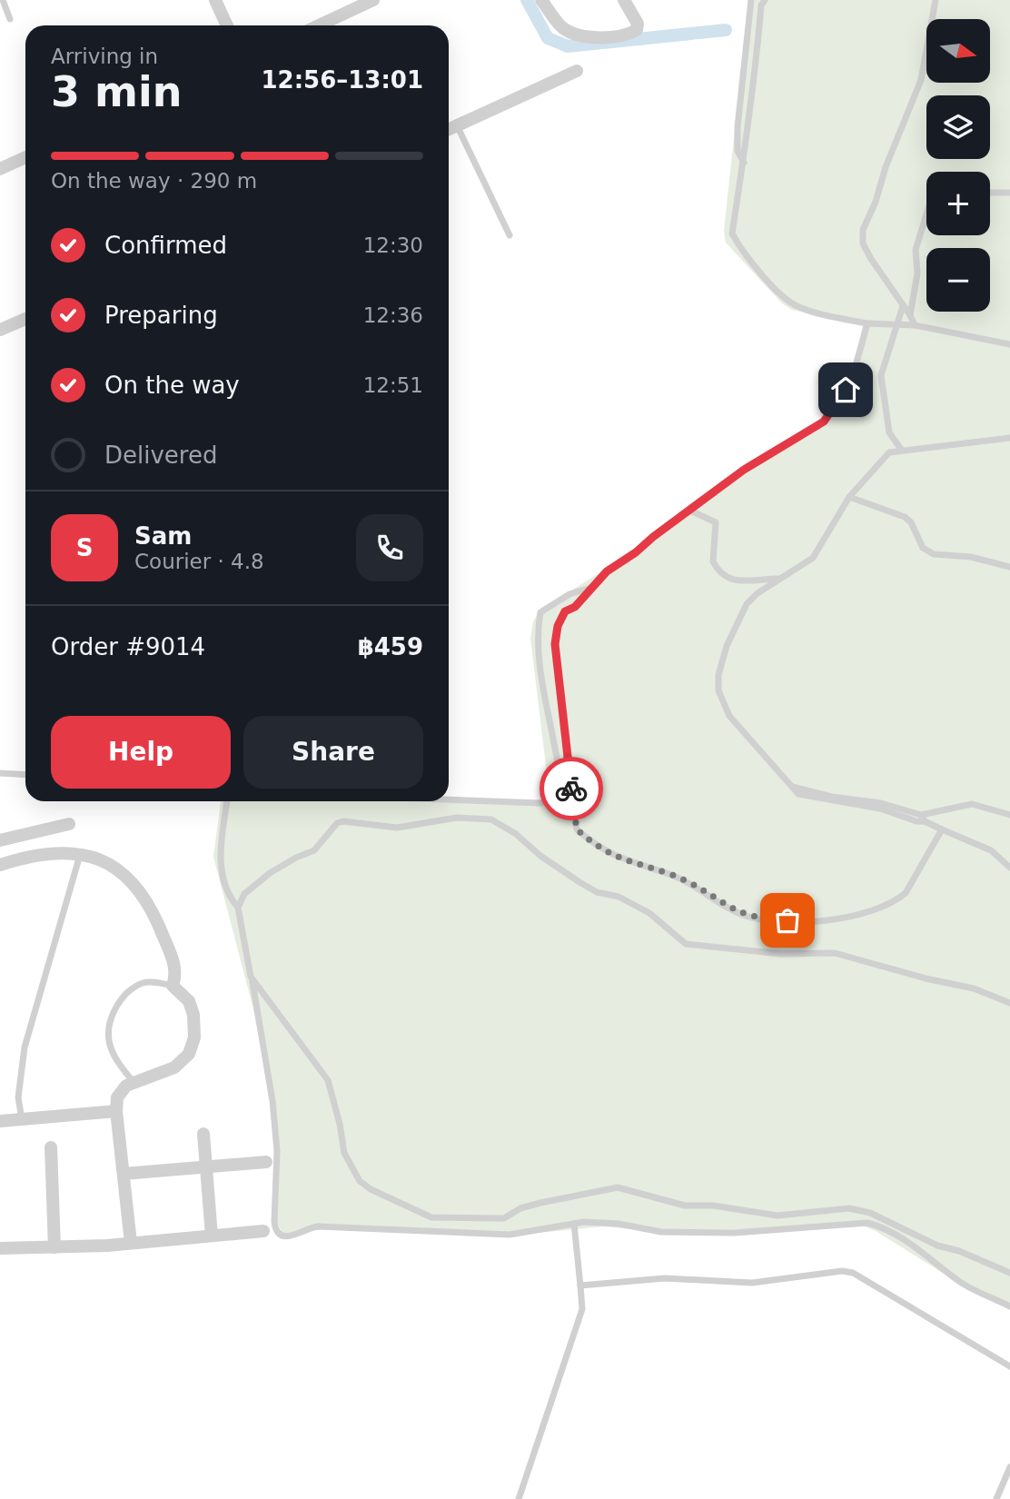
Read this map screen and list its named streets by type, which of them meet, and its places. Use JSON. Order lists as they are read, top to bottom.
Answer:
{
  "north": "right",
  "page": {
    "map_buttons": ["+", "−"],
    "heading": ["3 min", "Arriving in", "12:56–13:01"],
    "panel": [
      "Sam",
      "Courier · 4.8",
      "Order #9014",
      "฿459"
    ],
    "bar": "On the way · 290 m",
    "list": [
      ["Confirmed", "12:30"],
      ["Preparing", "12:36"],
      ["On the way", "12:51"],
      "Delivered"
    ],
    "round": "S",
    "buttons": ["Help", "Share"]
  }
}
